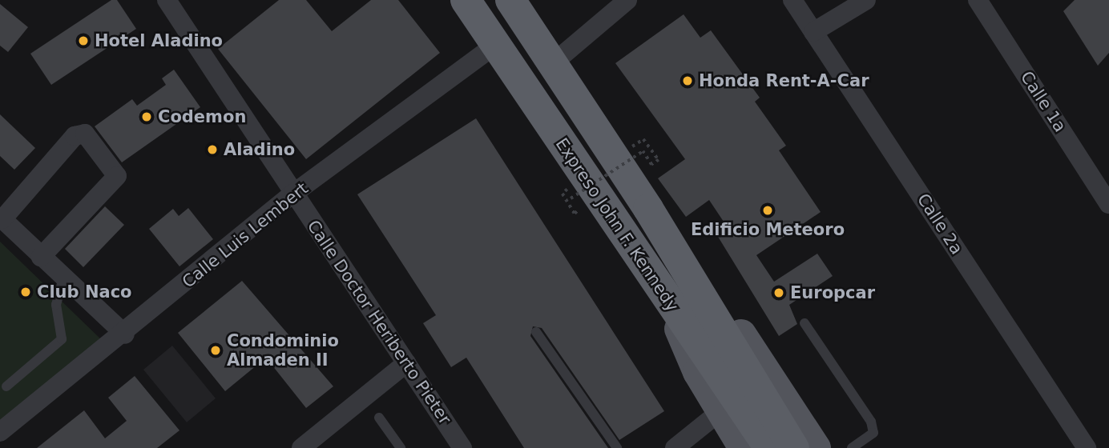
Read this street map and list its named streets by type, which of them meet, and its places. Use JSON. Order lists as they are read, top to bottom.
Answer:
{
  "streets": {
    "highway": ["Expreso John F. Kennedy"],
    "street": [
      "Calle 1a",
      "Calle 2a",
      "Calle Luis Lembert",
      "Calle Doctor Heriberto Pieter"
    ]
  },
  "crossings": [
    ["Expreso John F. Kennedy", "Calle Luis Lembert"],
    ["Calle Luis Lembert", "Calle Doctor Heriberto Pieter"]
  ],
  "places": [
    "Hotel Aladino",
    "Honda Rent-A-Car",
    "Codemon",
    "Aladino",
    "Edificio Meteoro",
    "Club Naco",
    "Europcar",
    "Condominio Almaden II"
  ]
}
